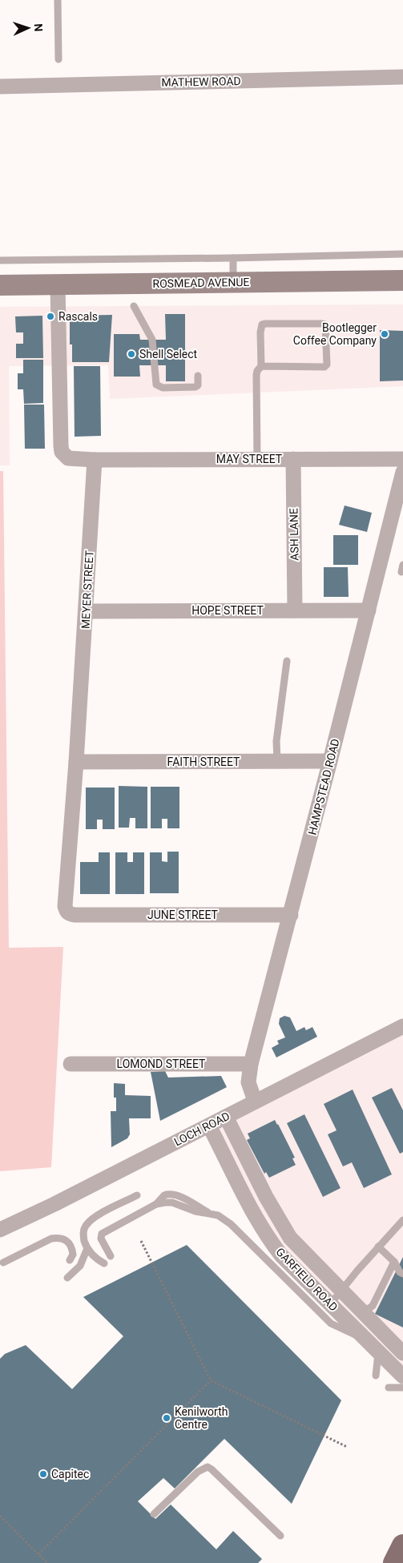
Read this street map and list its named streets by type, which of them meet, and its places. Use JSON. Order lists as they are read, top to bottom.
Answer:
{
  "streets": {
    "main road": ["ROSMEAD AVENUE"],
    "street": [
      "MATHEW ROAD",
      "MAY STREET",
      "ASH LANE",
      "MEYER STREET",
      "HOPE STREET",
      "FAITH STREET",
      "HAMPSTEAD ROAD",
      "JUNE STREET",
      "LOMOND STREET",
      "LOCH ROAD",
      "GARFIELD ROAD"
    ]
  },
  "crossings": [
    ["MAY STREET", "ASH LANE"],
    ["MAY STREET", "MEYER STREET"],
    ["ASH LANE", "HOPE STREET"],
    ["MEYER STREET", "HOPE STREET"],
    ["MEYER STREET", "FAITH STREET"],
    ["MEYER STREET", "JUNE STREET"],
    ["HOPE STREET", "HAMPSTEAD ROAD"],
    ["FAITH STREET", "HAMPSTEAD ROAD"],
    ["HAMPSTEAD ROAD", "JUNE STREET"],
    ["HAMPSTEAD ROAD", "LOMOND STREET"],
    ["HAMPSTEAD ROAD", "LOCH ROAD"],
    ["LOCH ROAD", "GARFIELD ROAD"]
  ],
  "places": [
    "Rascals",
    "Bootlegger Coffee Company",
    "Shell Select",
    "Kenilworth Centre",
    "Capitec"
  ],
  "north": "right"
}
